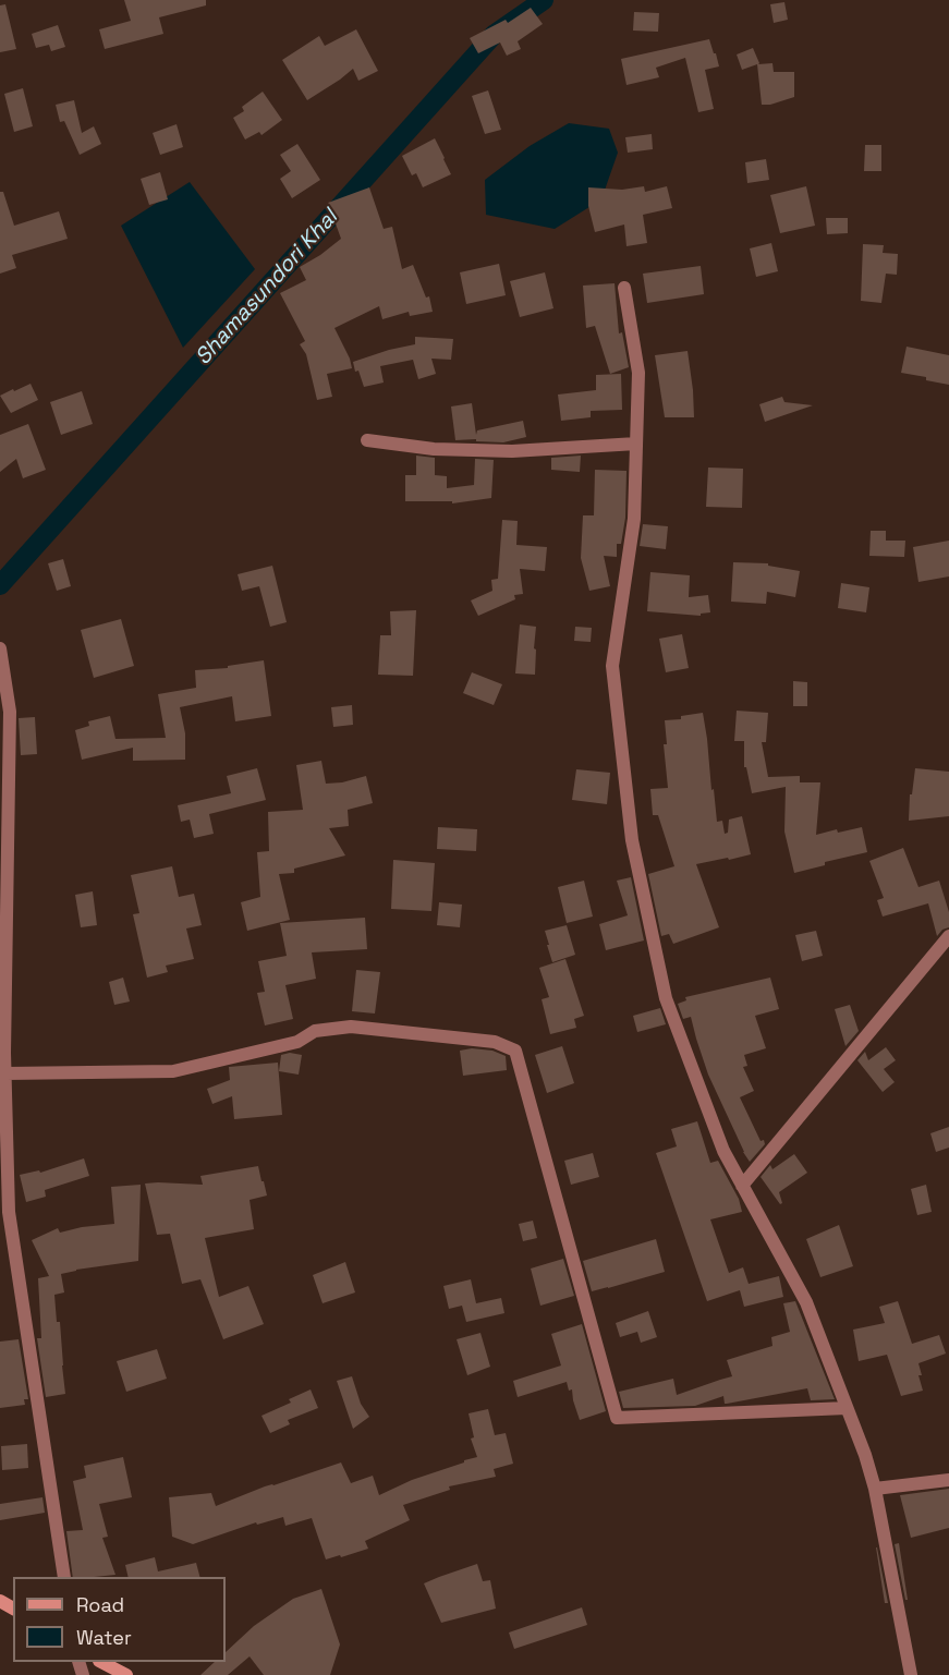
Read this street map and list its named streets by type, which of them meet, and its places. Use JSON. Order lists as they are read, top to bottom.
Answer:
{
  "water": ["Shamasundori Khal"],
  "legend": ["Road", "Water"]
}
